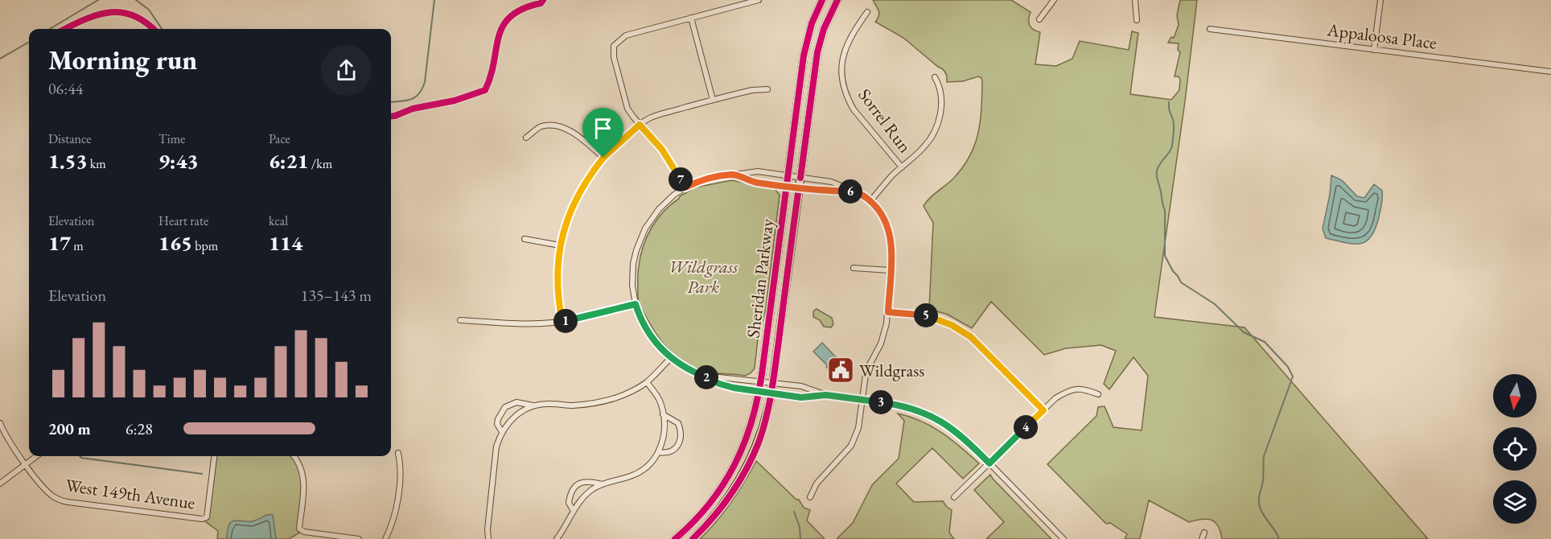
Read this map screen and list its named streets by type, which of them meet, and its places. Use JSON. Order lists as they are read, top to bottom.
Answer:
{
  "streets": {
    "main road": ["Sheridan Parkway"],
    "street": ["Appaloosa Place", "Sorrel Run", "West 149th Avenue"]
  },
  "parks": ["Wildgrass Park"],
  "places": {
    "public building": ["Wildgrass"]
  },
  "north": "bottom",
  "page": {
    "heading": ["Morning run", "06:44"],
    "stats": [
      ["Distance", "1.53 km"],
      ["Time", "9:43"],
      ["Pace", "6:21 /km"],
      ["Elevation", "17 m"],
      ["Heart rate", "165 bpm"],
      ["kcal", "114"]
    ],
    "pins": [
      "7",
      "6",
      "5",
      "1",
      "2",
      "3",
      "4"
    ],
    "chart": ["Elevation", "135–143 m"],
    "list": [
      {
        "name": "200 m",
        "note": "6:28"
      }
    ]
  }
}
